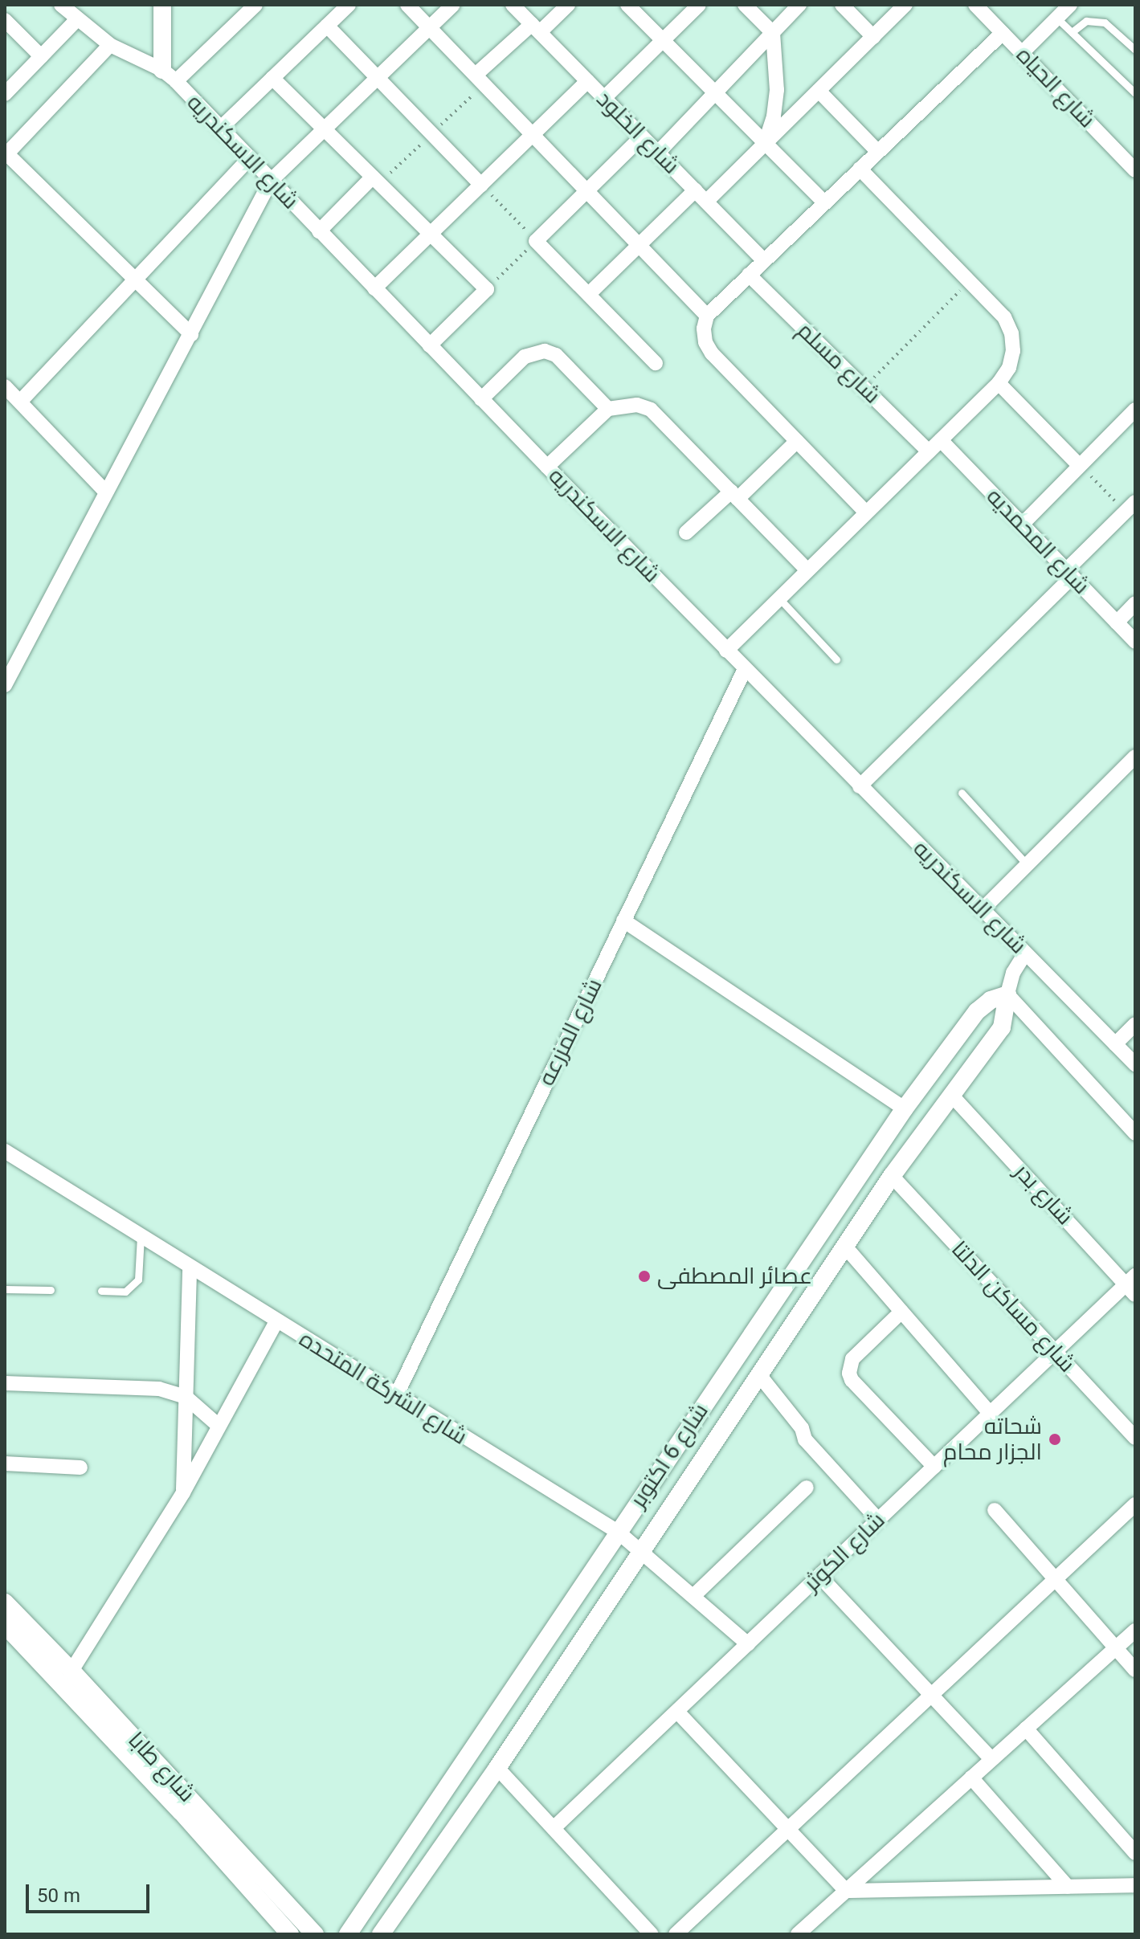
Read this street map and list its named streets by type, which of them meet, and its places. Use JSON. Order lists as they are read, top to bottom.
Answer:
{
  "streets": {
    "street": [
      "شارع الحياه",
      "شارع الخلود",
      "شارع الاسكندريه",
      "شارع مسلم",
      "شارع المحمديه",
      "شارع المزرعه",
      "شارع بدر",
      "شارع مساكن الدلتا",
      "شارع الشركة المتحده",
      "شارع 6 اكتوبر",
      "شارع الكوثر",
      "شارع طابا"
    ]
  },
  "crossings": [
    ["شارع الاسكندريه", "شارع المزرعه"],
    ["شارع الاسكندريه", "شارع 6 اكتوبر"],
    ["شارع المزرعه", "شارع الشركة المتحده"],
    ["شارع بدر", "شارع 6 اكتوبر"],
    ["شارع بدر", "شارع الكوثر"],
    ["شارع مساكن الدلتا", "شارع 6 اكتوبر"],
    ["شارع مساكن الدلتا", "شارع الكوثر"],
    ["شارع الشركة المتحده", "شارع 6 اكتوبر"],
    ["شارع الشركة المتحده", "شارع الكوثر"]
  ],
  "places": ["عصائر المصطفى", "شحاته الجزار محام"],
  "scale_bar": "50 m"
}
